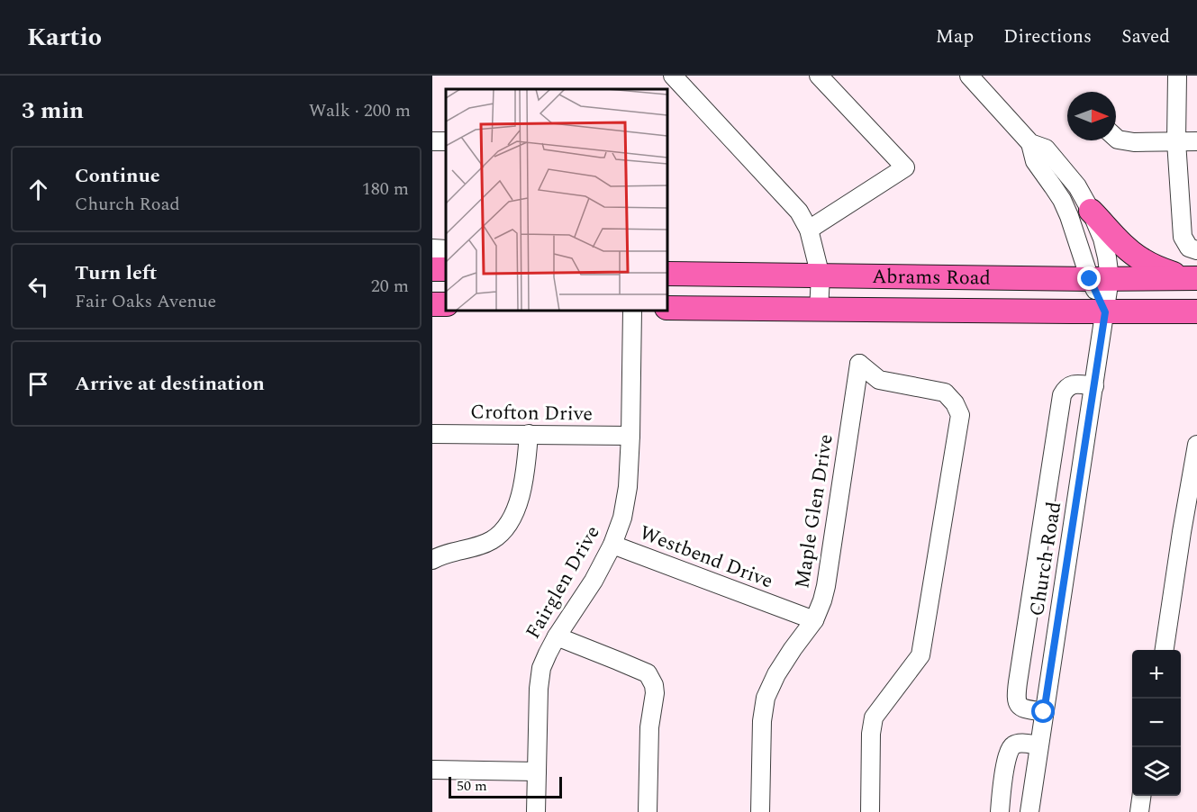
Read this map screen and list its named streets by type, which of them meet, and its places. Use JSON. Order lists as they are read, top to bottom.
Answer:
{
  "streets": {
    "main road": ["Abrams Road"],
    "street": [
      "Crofton Drive",
      "Maple Glen Drive",
      "Westbend Drive",
      "Church Road",
      "Fairglen Drive"
    ]
  },
  "crossings": [
    ["Abrams Road", "Church Road"],
    ["Crofton Drive", "Fairglen Drive"],
    ["Maple Glen Drive", "Westbend Drive"],
    ["Westbend Drive", "Fairglen Drive"]
  ],
  "scale_bar": "50 m",
  "north": "right",
  "page": {
    "header": "Kartio",
    "nav": ["Map", "Directions", "Saved"],
    "heading": ["3 min", "Walk · 200 m"],
    "list": [
      ["Continue", "Church Road", "180 m"],
      ["Turn left", "Fair Oaks Avenue", "20 m"],
      "Arrive at destination"
    ],
    "map_buttons": ["+", "−"],
    "scale": "50 m"
  }
}
